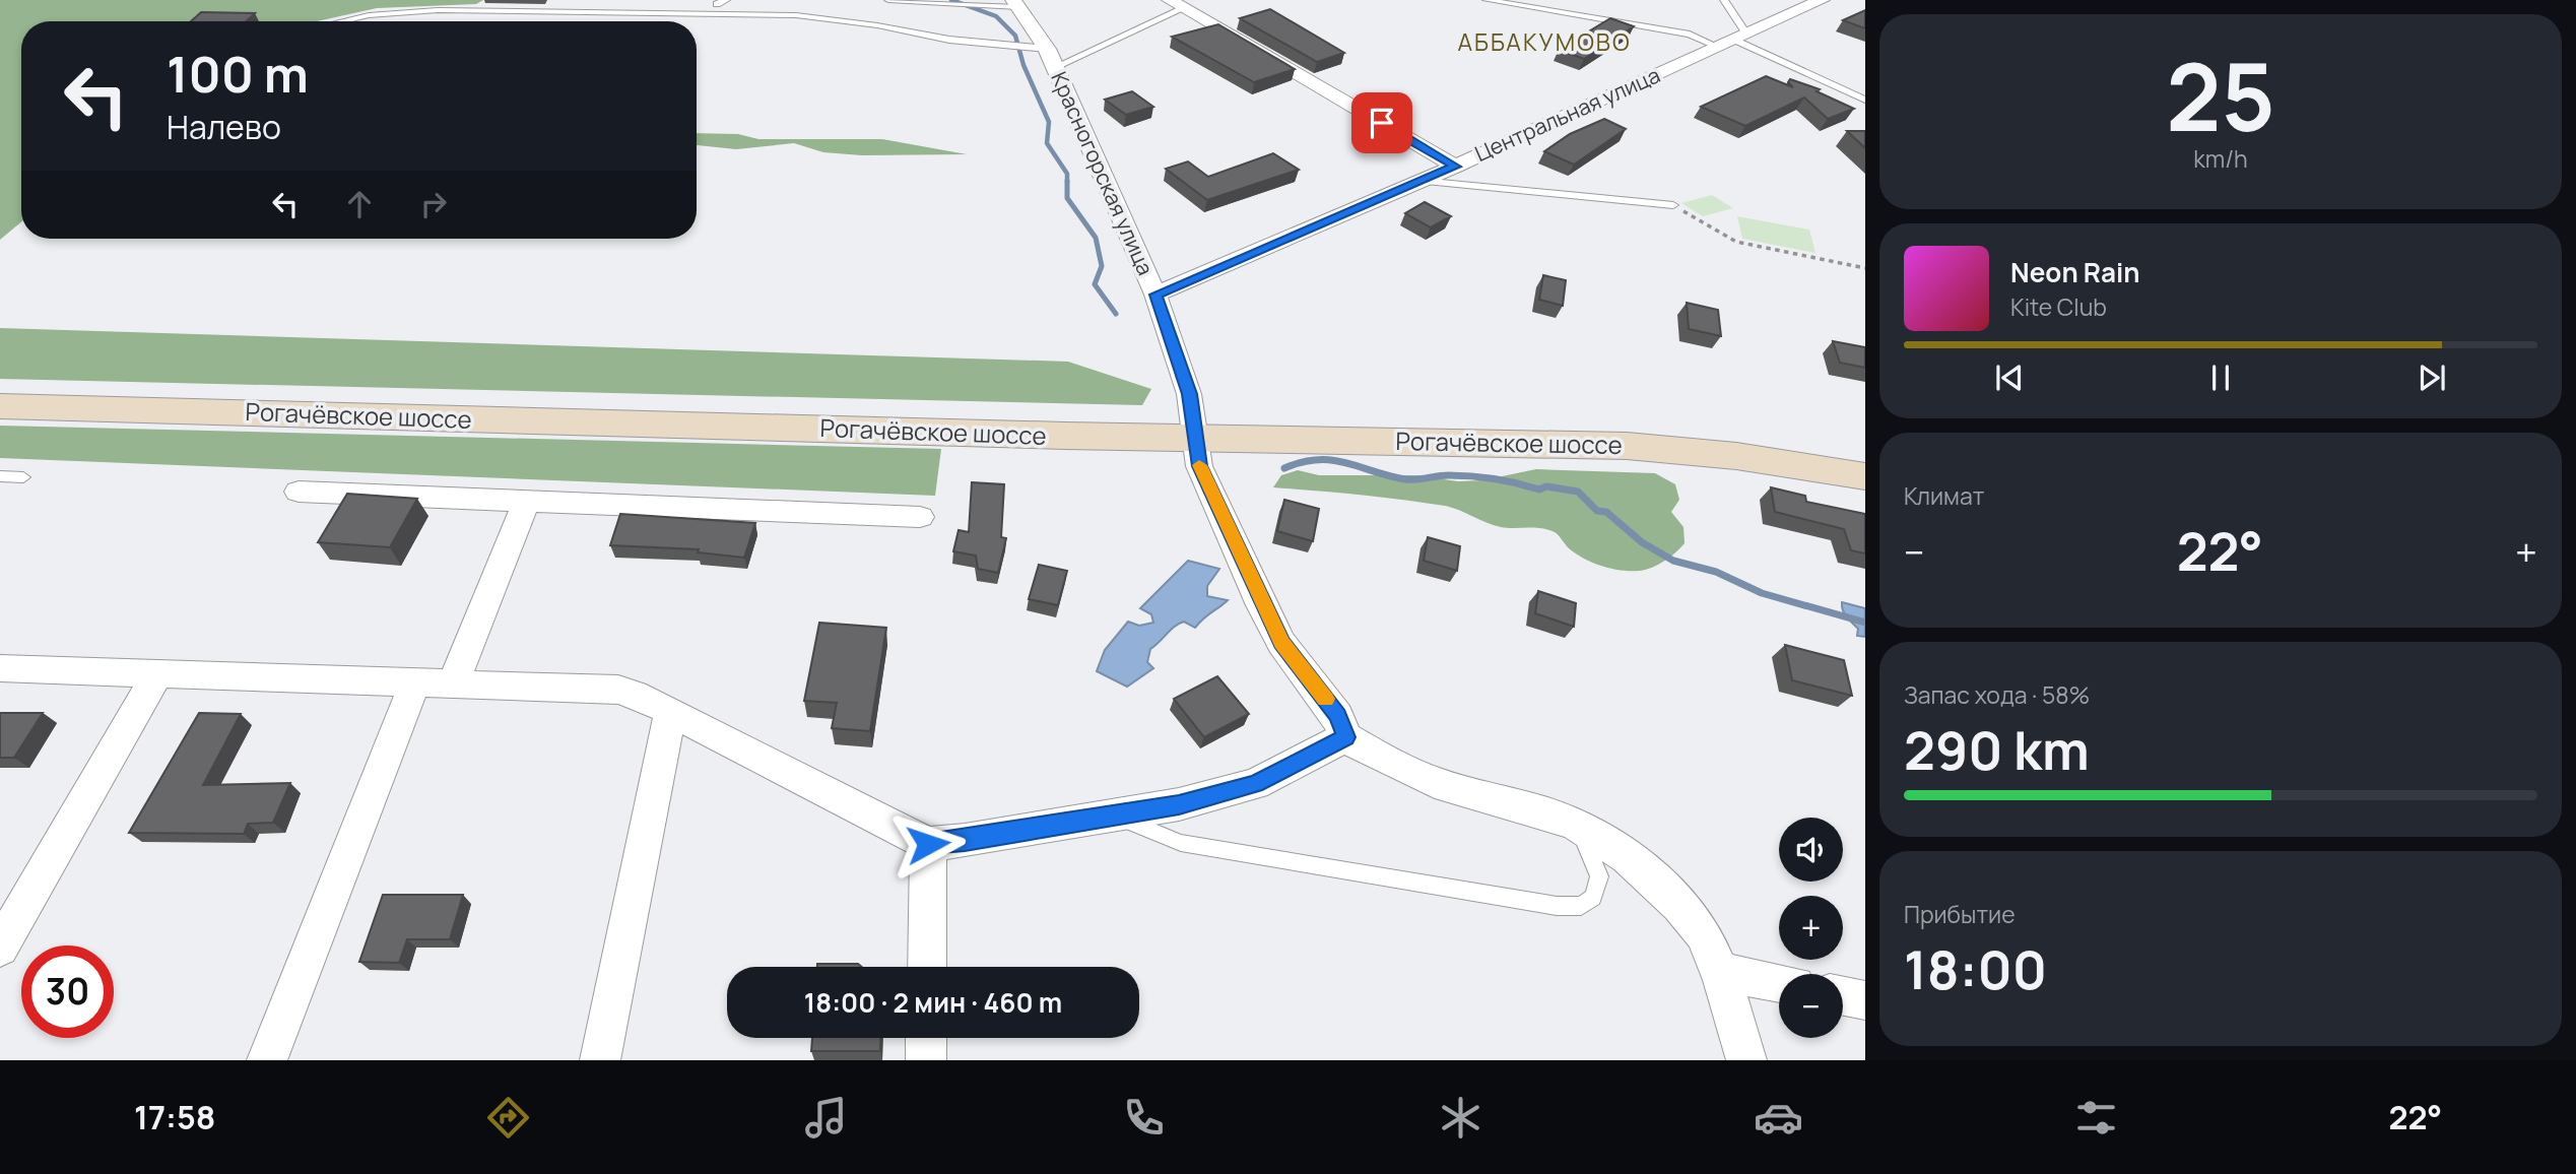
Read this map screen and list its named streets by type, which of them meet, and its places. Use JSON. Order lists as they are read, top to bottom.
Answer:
{
  "streets": {
    "main road": ["Рогачёвское шоссе"],
    "street": ["Центральная улица", "Красногорская улица"]
  },
  "crossings": [
    ["Центральная улица", "Красногорская улица"],
    ["Красногорская улица", "Рогачёвское шоссе"]
  ],
  "districts": ["АББАКУМОВО"],
  "page": {
    "tile": [
      ["25", "km/h"],
      "Климат",
      ["Запас хода · 58%", "290 km"],
      ["Прибытие", "18:00"]
    ],
    "turn": ["100 m", "Налево"],
    "song": ["Neon Rain", "Kite Club"],
    "heat": ["−", "22°", "+"],
    "map_buttons": ["+", "−"],
    "limit": "30",
    "trip": "18:00 · 2 мин · 460 m",
    "tabs": ["17:58", "22°"]
  }
}
